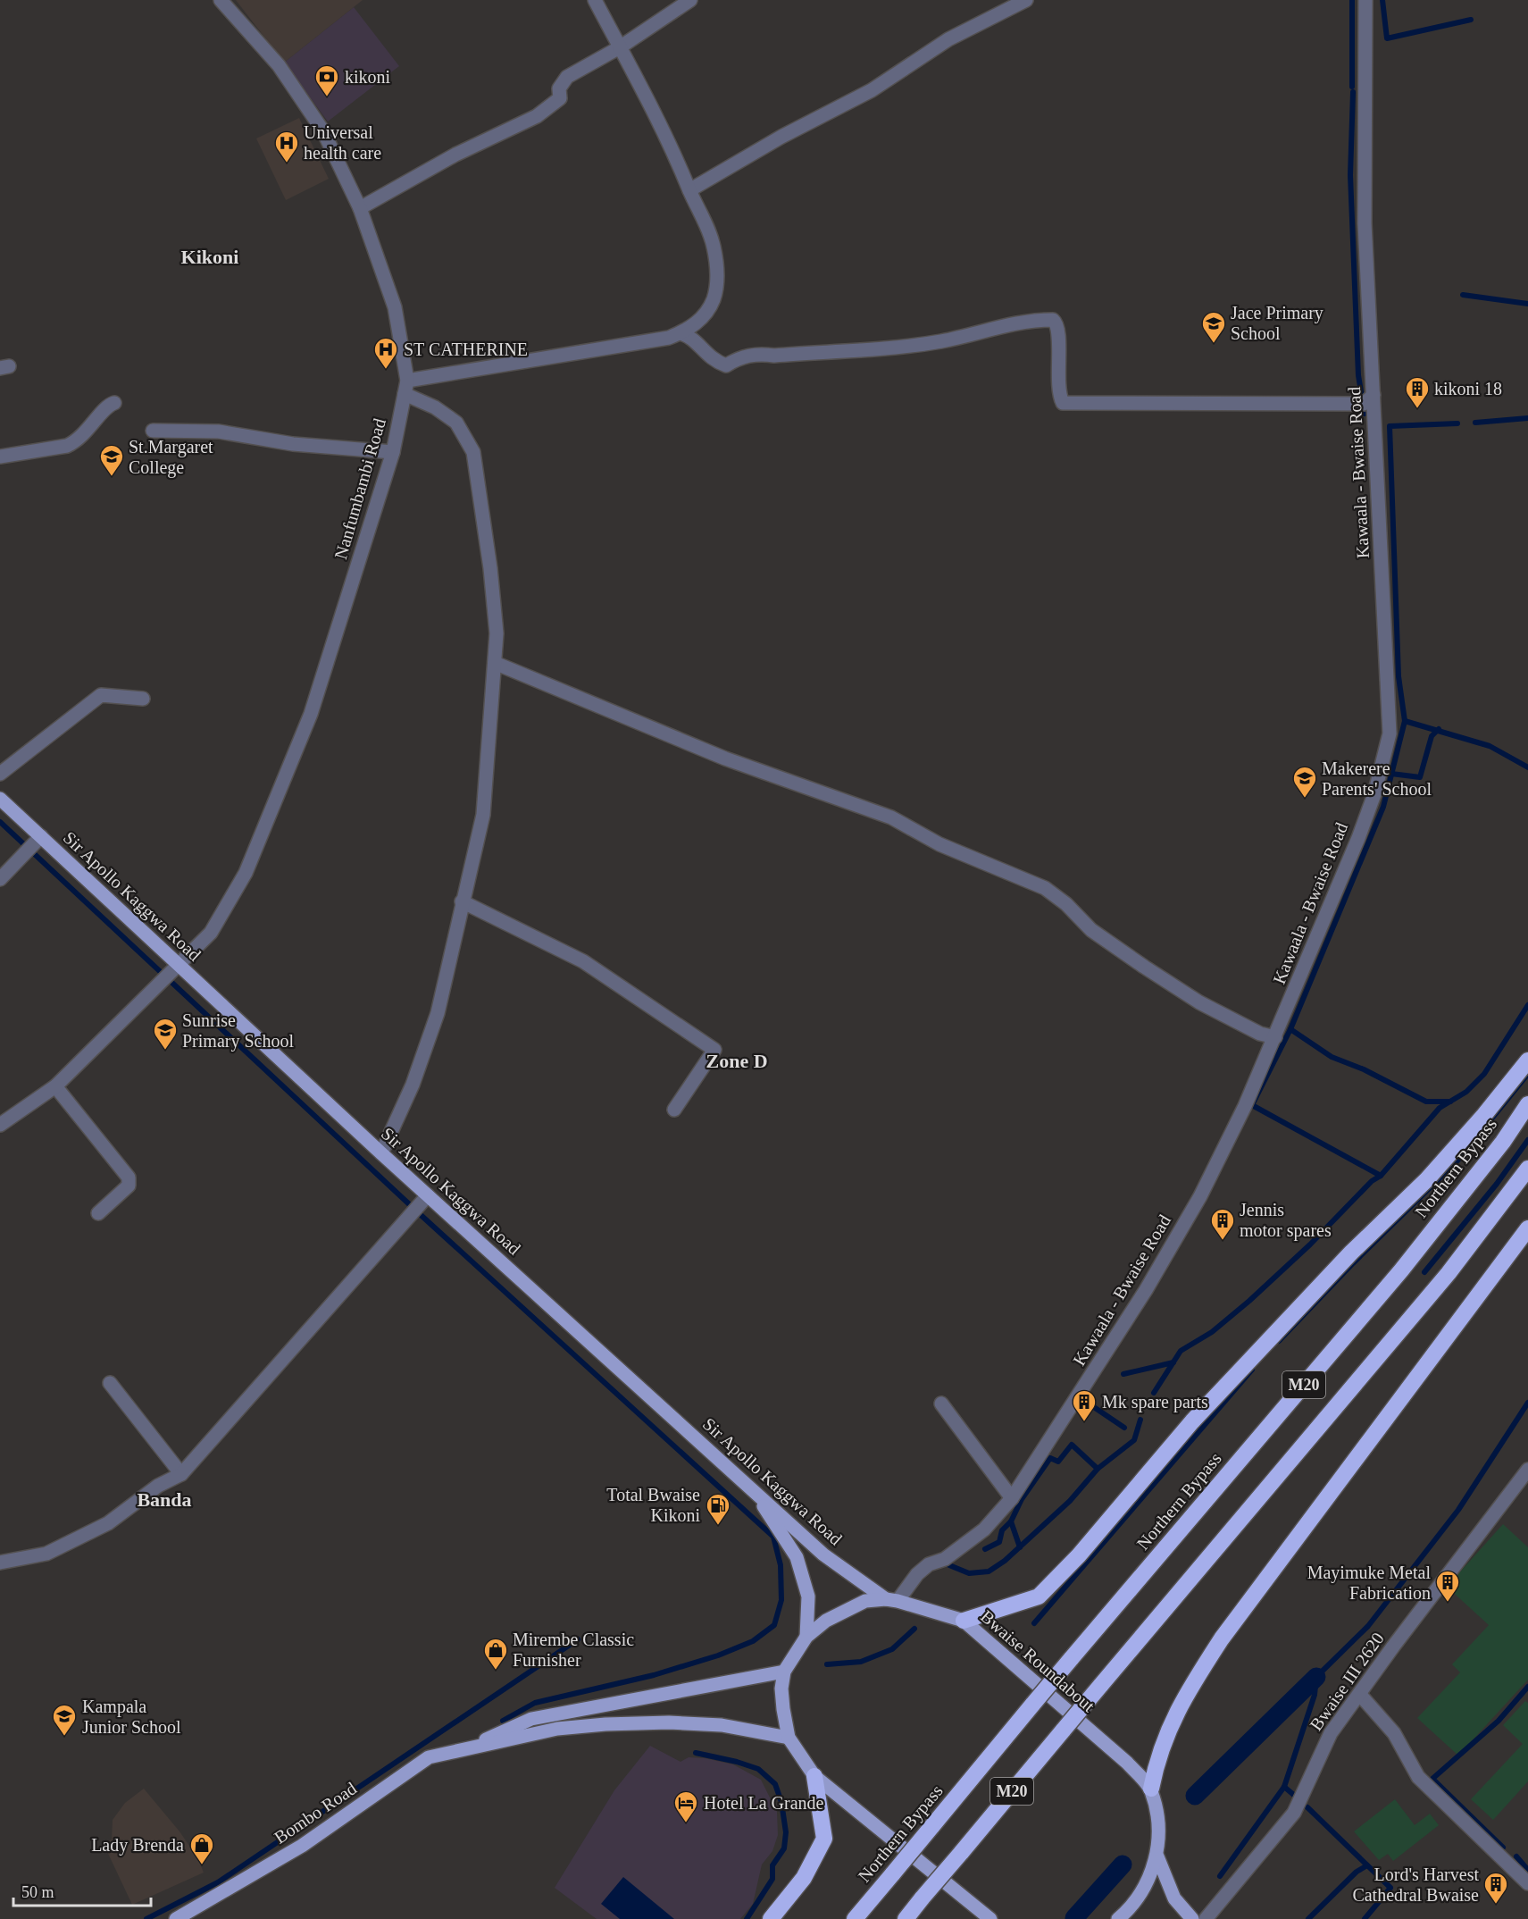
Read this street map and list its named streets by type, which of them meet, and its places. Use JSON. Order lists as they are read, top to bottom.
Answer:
{
  "streets": {
    "highway": ["Northern Bypass", "M20"],
    "main road": ["Sir Apollo Kaggwa Road", "Bwaise Roundabout", "Bombo Road"],
    "street": ["Kawaala - Bwaise Road", "Nanfumbambi Road", "Bwaise III 2620"]
  },
  "crossings": [
    ["Kawaala - Bwaise Road", "Sir Apollo Kaggwa Road"],
    ["Kawaala - Bwaise Road", "Bwaise Roundabout"],
    ["Nanfumbambi Road", "Sir Apollo Kaggwa Road"],
    ["Sir Apollo Kaggwa Road", "Bwaise Roundabout"],
    ["Bwaise Roundabout", "Bombo Road"]
  ],
  "districts": ["Kikoni", "Zone D", "Banda"],
  "places": {
    "bank": ["kikoni"],
    "hospital": ["Universal health care", "ST CATHERINE"],
    "school or university": [
      "Jace Primary School",
      "St.Margaret College",
      "Makerere Parents' School",
      "Sunrise Primary School",
      "Kampala Junior School"
    ],
    "building": [
      "kikoni 18",
      "Jennis motor spares",
      "Mk spare parts",
      "Mayimuke Metal Fabrication",
      "Lord's Harvest Cathedral Bwaise"
    ],
    "fuel station": ["Total Bwaise Kikoni"],
    "shop": ["Mirembe Classic Furnisher", "Lady Brenda"],
    "hotel": ["Hotel La Grande"]
  },
  "scale_bar": "50 m"
}
